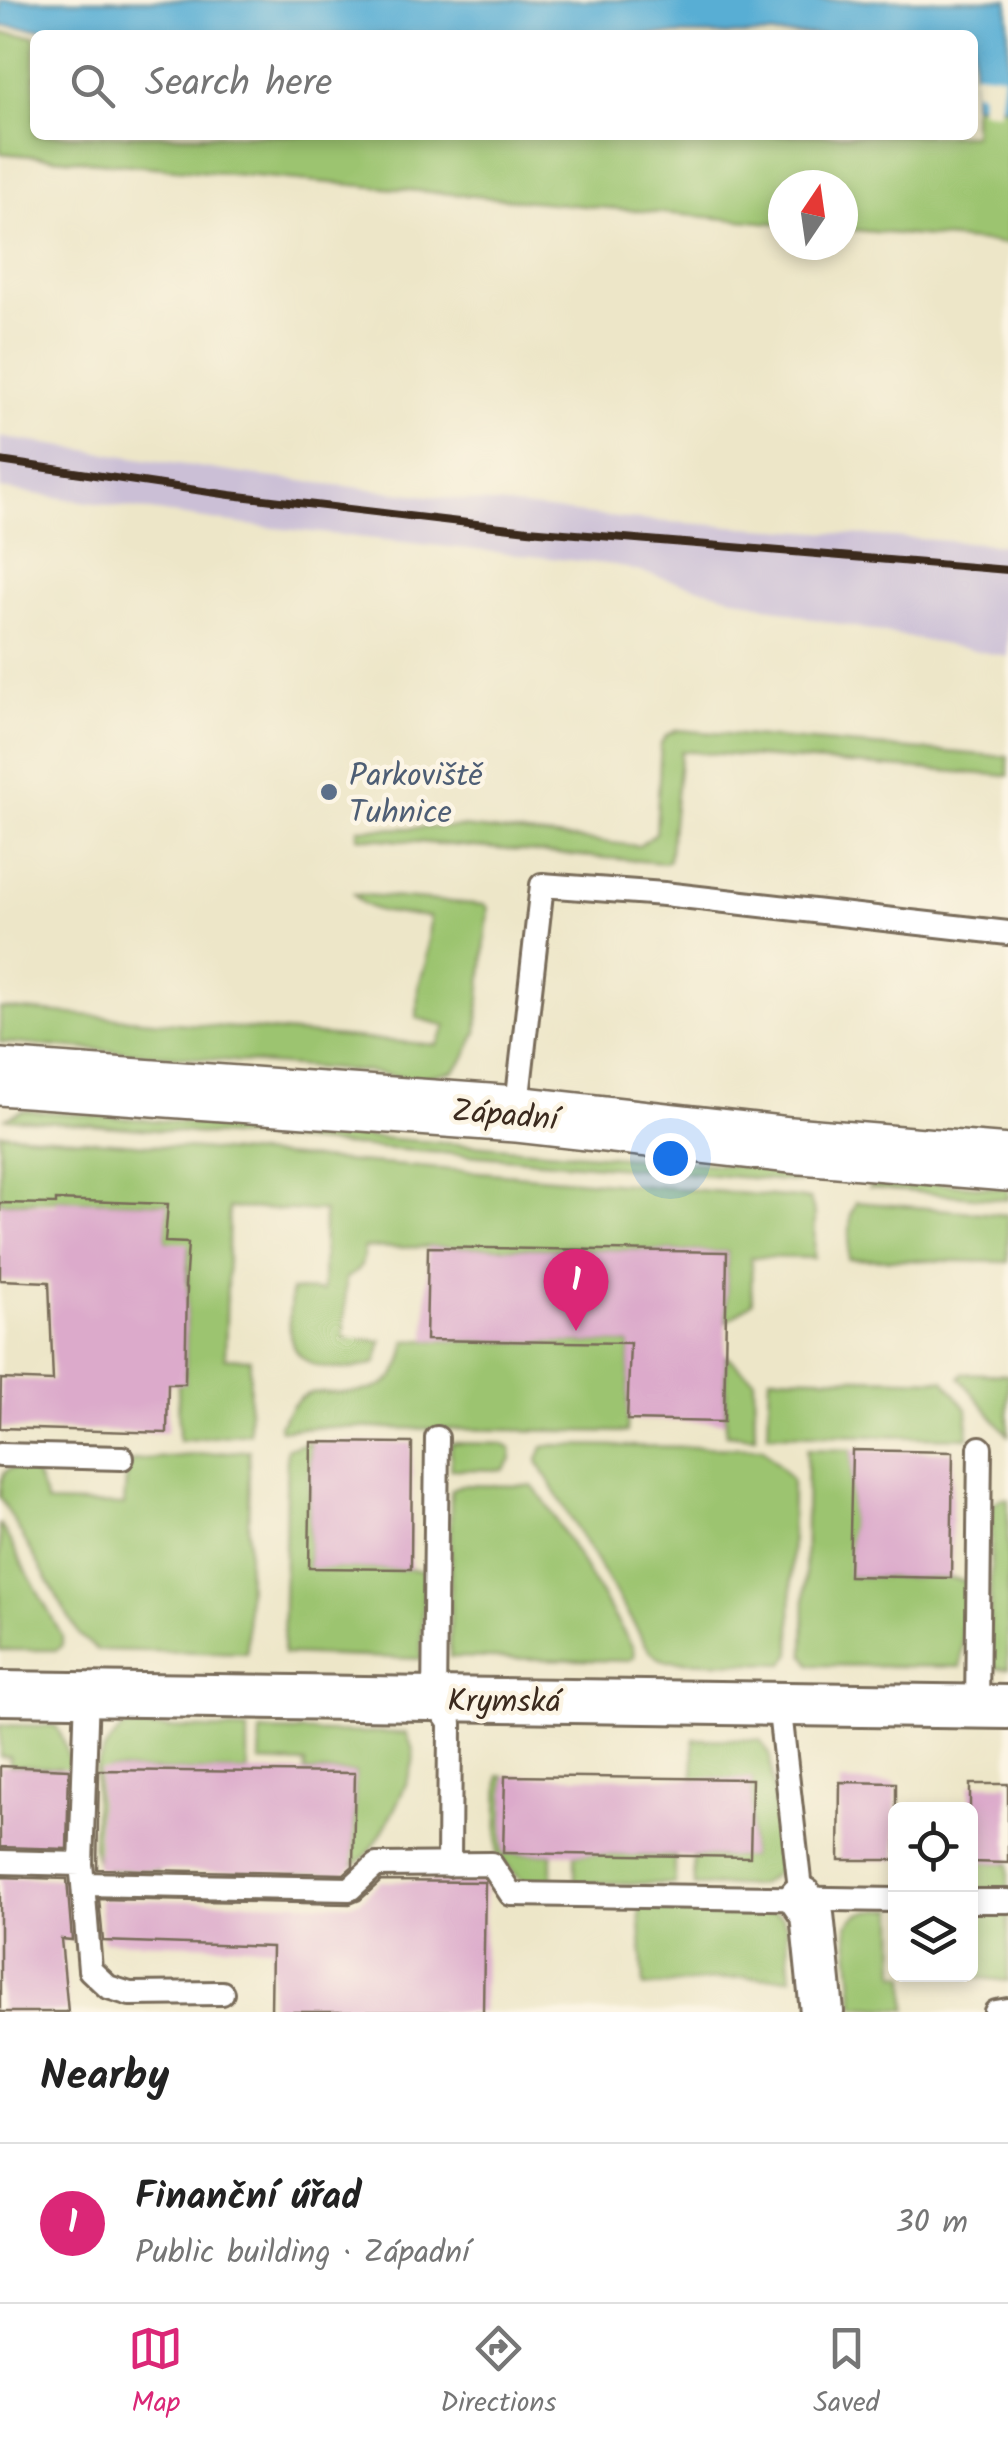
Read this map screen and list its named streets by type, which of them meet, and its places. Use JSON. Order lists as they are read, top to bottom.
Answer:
{
  "streets": {
    "street": ["Západní", "Krymská"]
  },
  "places": ["Parkoviště Tuhnice"],
  "north": "top",
  "page": {
    "search": "Search here",
    "pins": "1",
    "heading": "Nearby",
    "list": [
      {
        "mark": "1",
        "name": "Finanční úřad",
        "note": "Public building · Západní",
        "value": "30 m"
      }
    ],
    "nav": ["Map", "Directions", "Saved"]
  }
}
